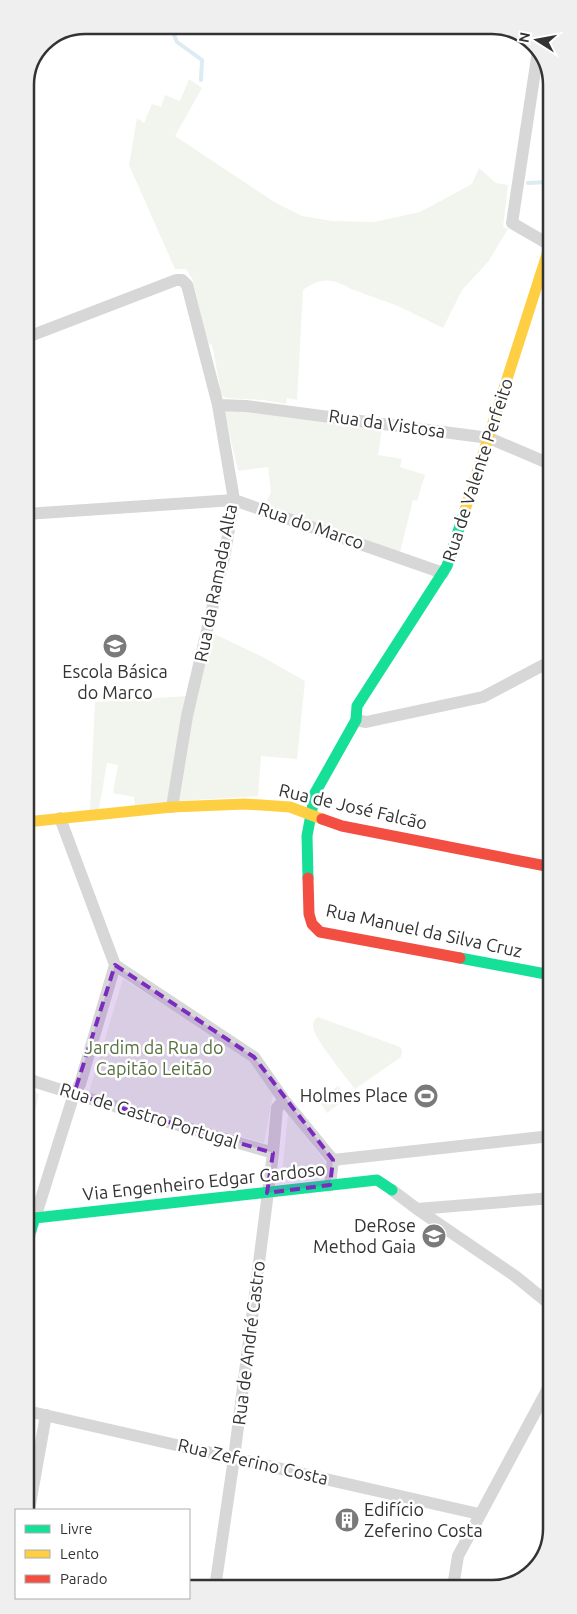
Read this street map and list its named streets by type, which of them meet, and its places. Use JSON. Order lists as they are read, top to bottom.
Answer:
{
  "streets": {
    "street": [
      "Rua da Vistosa",
      "Rua de Valente Perfeito",
      "Rua do Marco",
      "Rua da Ramada Alta",
      "Rua de José Falcão",
      "Rua Manuel da Silva Cruz",
      "Rua de Castro Portugal",
      "Via Engenheiro Edgar Cardoso",
      "Rua de André Castro",
      "Rua Zeferino Costa"
    ]
  },
  "crossings": [
    ["Rua da Vistosa", "Rua de Valente Perfeito"],
    ["Rua da Vistosa", "Rua da Ramada Alta"],
    ["Rua de Valente Perfeito", "Rua do Marco"],
    ["Rua de Valente Perfeito", "Rua de José Falcão"],
    ["Rua de Valente Perfeito", "Rua Manuel da Silva Cruz"],
    ["Rua do Marco", "Rua da Ramada Alta"],
    ["Rua da Ramada Alta", "Rua de José Falcão"],
    ["Rua de José Falcão", "Rua Manuel da Silva Cruz"],
    ["Rua de Castro Portugal", "Rua de André Castro"],
    ["Via Engenheiro Edgar Cardoso", "Rua de André Castro"],
    ["Rua de André Castro", "Rua Zeferino Costa"]
  ],
  "parks": ["Jardim da Rua do Capitão Leitão"],
  "places": {
    "school or university": ["Escola Básica do Marco", "DeRose Method Gaia"],
    "sports": ["Holmes Place"],
    "building": ["Edifício Zeferino Costa"]
  },
  "legend": ["Livre", "Lento", "Parado"],
  "north": "left"
}
